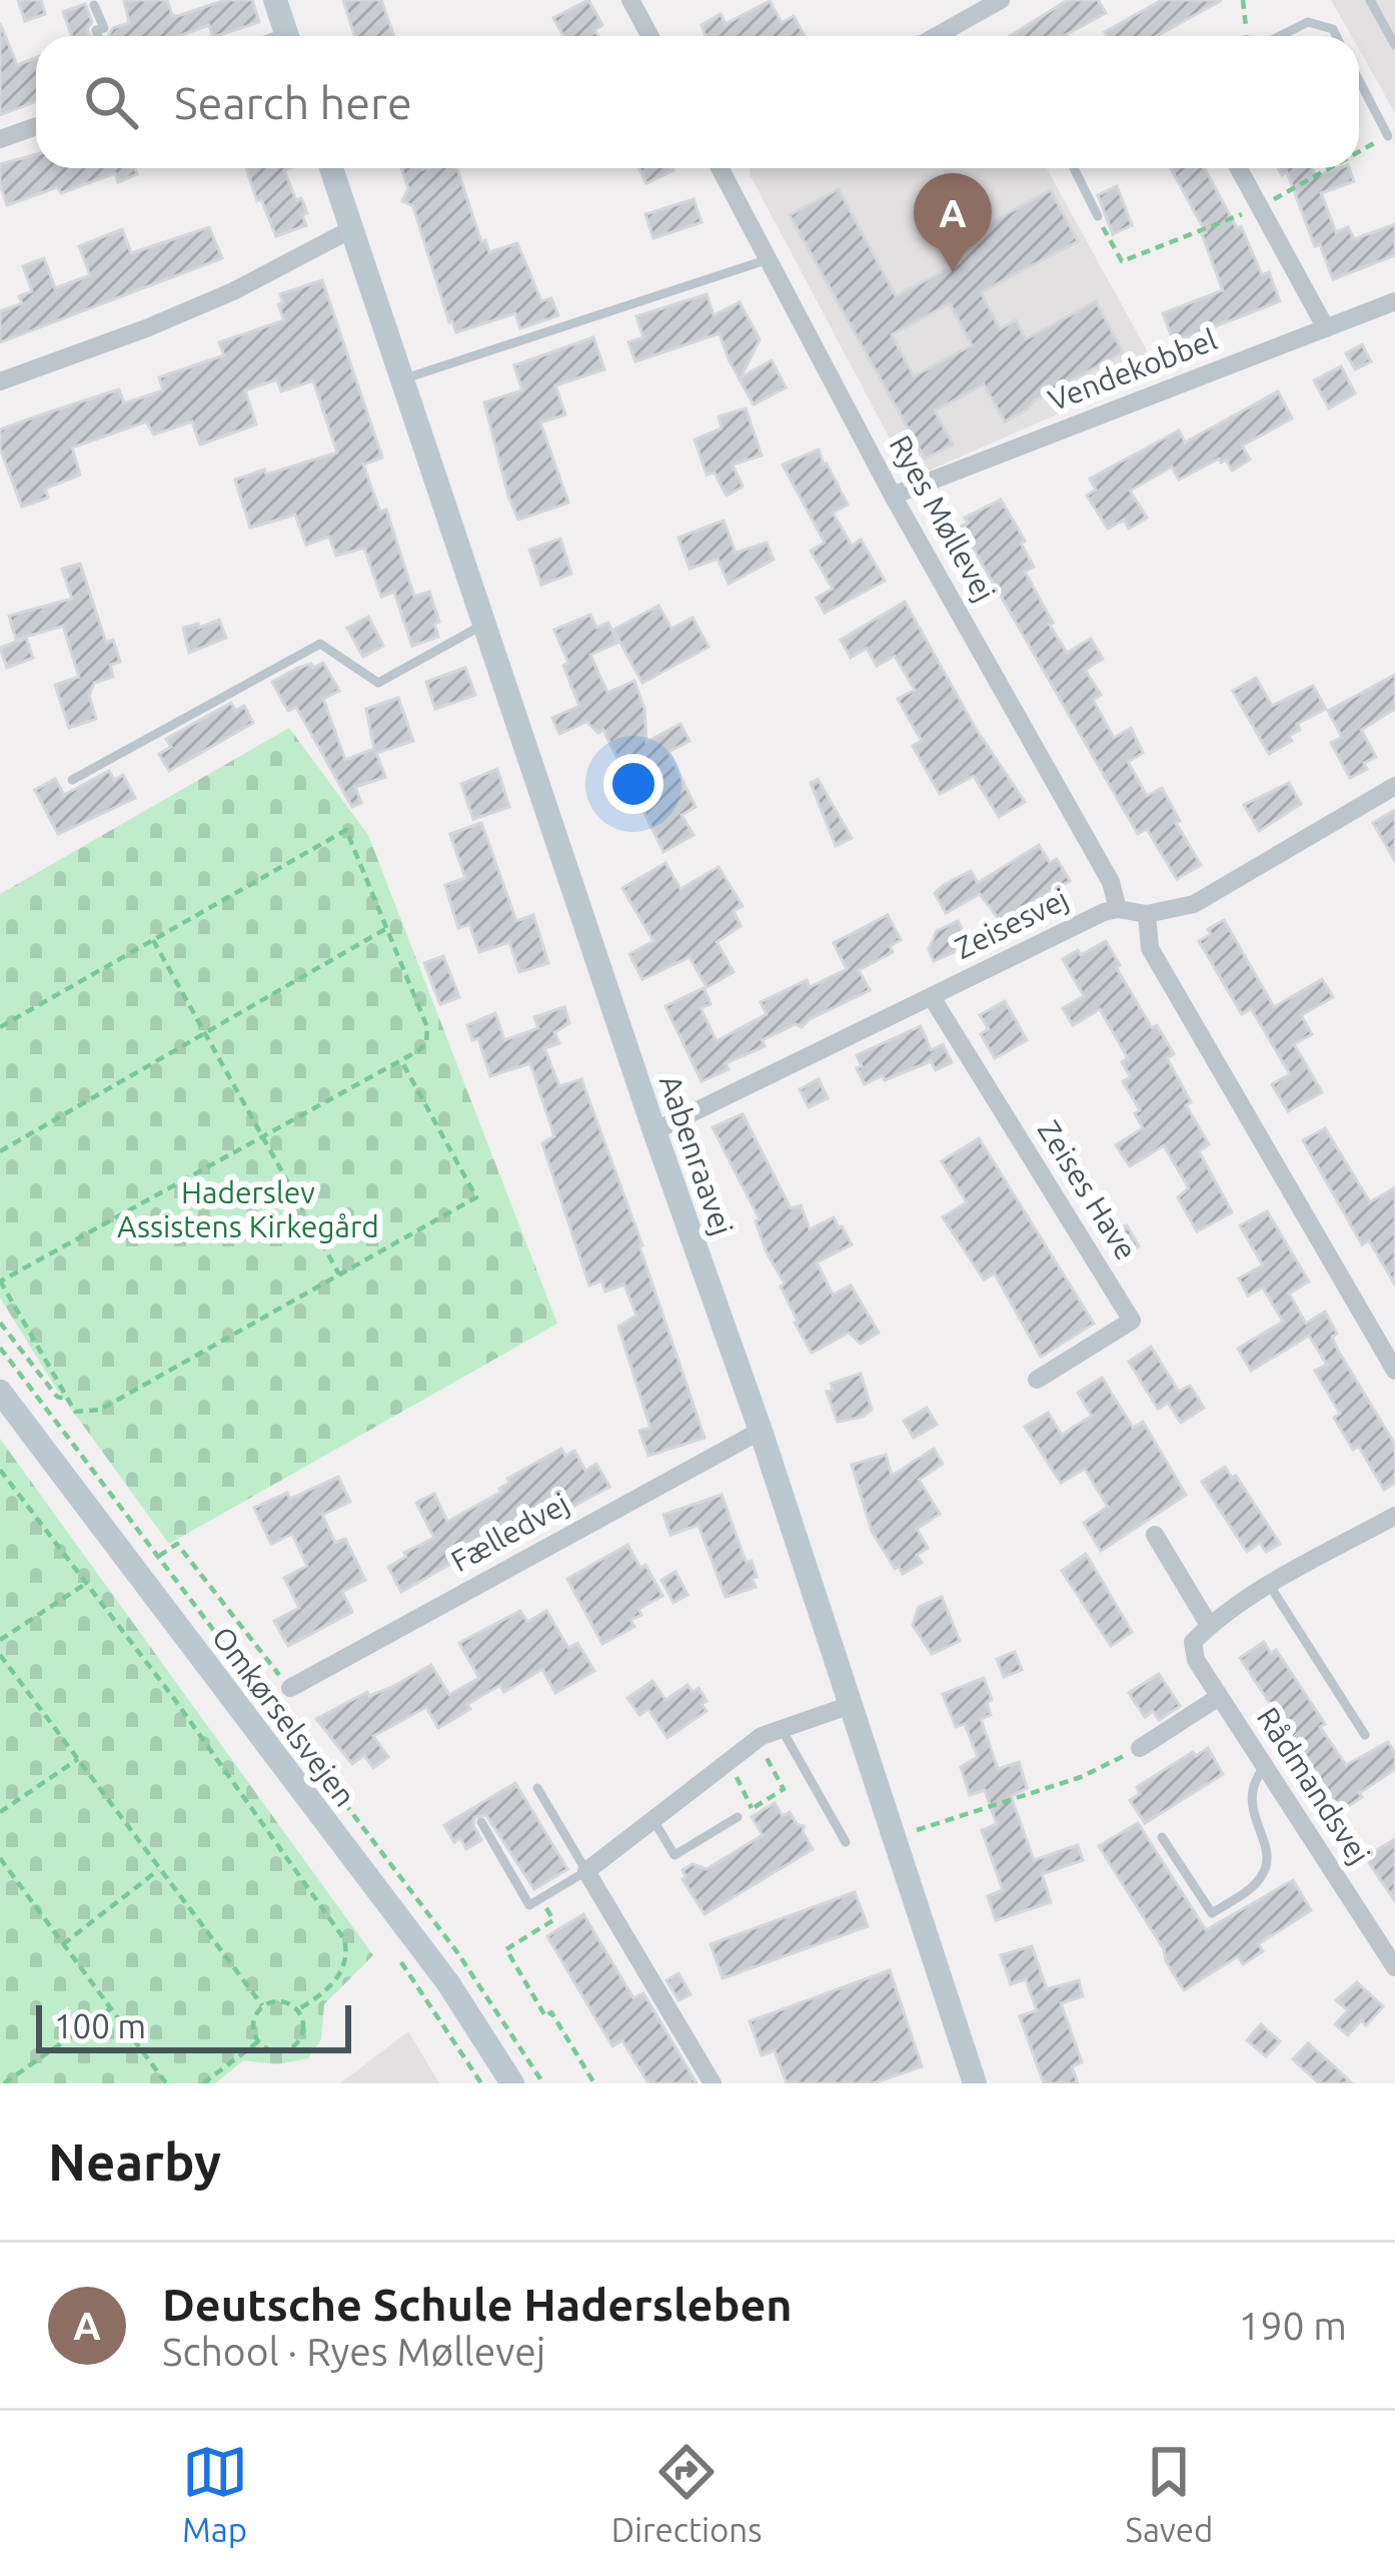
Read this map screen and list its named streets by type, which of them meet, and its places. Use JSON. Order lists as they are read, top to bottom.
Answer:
{
  "streets": {
    "street": [
      "Vendekobbel",
      "Ryes Møllevej",
      "Zeisesvej",
      "Aabenraavej",
      "Zeises Have",
      "Fælledvej",
      "Omkørselsvejen",
      "Rådmandsvej"
    ]
  },
  "crossings": [
    ["Vendekobbel", "Ryes Møllevej"],
    ["Ryes Møllevej", "Zeisesvej"],
    ["Zeisesvej", "Aabenraavej"],
    ["Zeisesvej", "Zeises Have"],
    ["Aabenraavej", "Fælledvej"]
  ],
  "parks": ["Haderslev Assistens Kirkegård"],
  "scale_bar": "100 m",
  "page": {
    "search": "Search here",
    "pins": "A",
    "scale": "100 m",
    "heading": "Nearby",
    "list": [
      {
        "mark": "A",
        "name": "Deutsche Schule Hadersleben",
        "note": "School · Ryes Møllevej",
        "value": "190 m"
      }
    ],
    "nav": ["Map", "Directions", "Saved"]
  }
}
